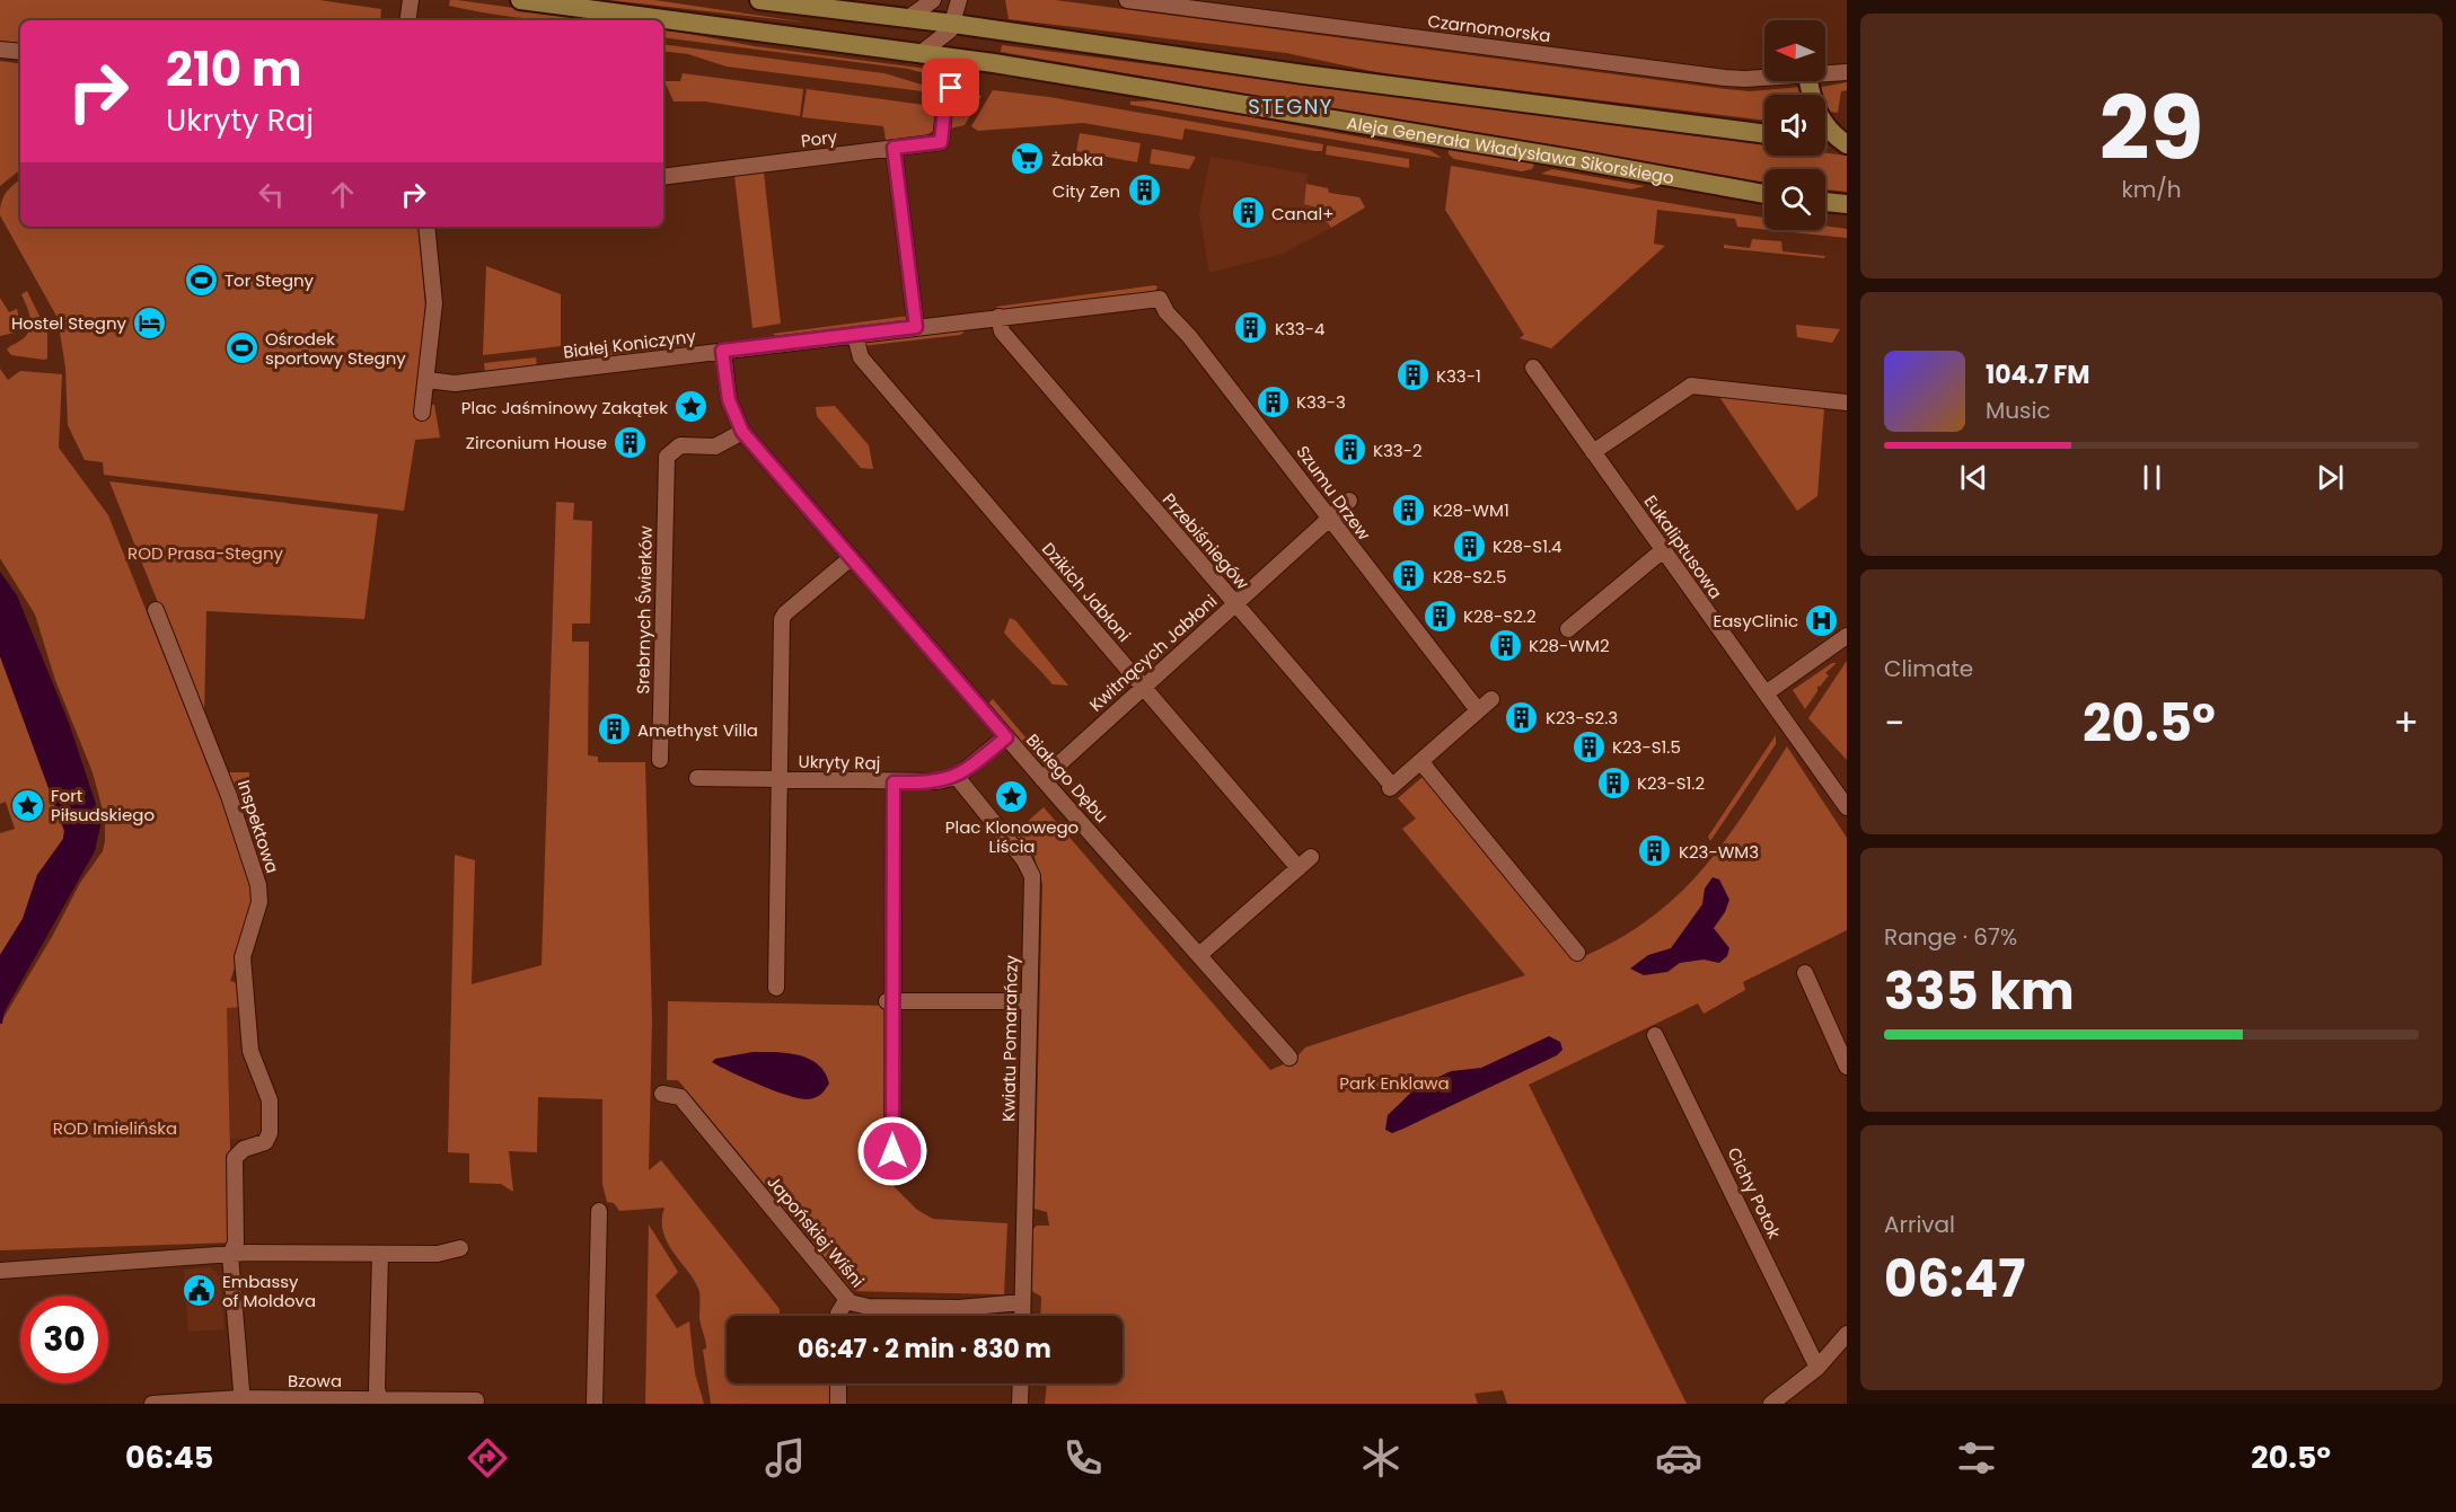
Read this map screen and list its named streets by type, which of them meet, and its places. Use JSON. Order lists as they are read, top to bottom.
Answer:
{
  "streets": {
    "main road": ["Aleja Generała Władysława Sikorskiego"],
    "street": [
      "Czarnomorska",
      "Pory",
      "Białej Koniczyny",
      "Szumu Drzew",
      "Przebiśniegów",
      "Eukaliptusowa",
      "Dzikich Jabłoni",
      "Srebrnych Świerków",
      "Kwitnących Jabłoni",
      "Ukryty Raj",
      "Białego Dębu",
      "Inspektowa",
      "Kwiatu Pomarańczy",
      "Cichy Potok",
      "Japońskiej Wiśni",
      "Bzowa"
    ]
  },
  "crossings": [
    ["Pory", "Aleja Generała Władysława Sikorskiego"],
    ["Białej Koniczyny", "Szumu Drzew"],
    ["Białej Koniczyny", "Przebiśniegów"],
    ["Białej Koniczyny", "Dzikich Jabłoni"],
    ["Białej Koniczyny", "Białego Dębu"],
    ["Szumu Drzew", "Kwitnących Jabłoni"],
    ["Przebiśniegów", "Kwitnących Jabłoni"],
    ["Dzikich Jabłoni", "Kwitnących Jabłoni"],
    ["Srebrnych Świerków", "Białego Dębu"],
    ["Kwitnących Jabłoni", "Białego Dębu"],
    ["Ukryty Raj", "Białego Dębu"],
    ["Ukryty Raj", "Kwiatu Pomarańczy"],
    ["Inspektowa", "Bzowa"],
    ["Kwiatu Pomarańczy", "Japońskiej Wiśni"]
  ],
  "districts": ["STEGNY"],
  "parks": ["ROD Prasa-Stegny", "Park Enklawa", "ROD Imielińska"],
  "places": {
    "supermarket": ["Żabka"],
    "building": [
      "City Zen",
      "Canal+",
      "K33-4",
      "K33-1",
      "K33-3",
      "Zirconium House",
      "K33-2",
      "K28-WM1",
      "K28-S1.4",
      "K28-S2.5",
      "K28-S2.2",
      "K28-WM2",
      "K23-S2.3",
      "Amethyst Villa",
      "K23-S1.5",
      "K23-S1.2",
      "K23-WM3"
    ],
    "sports": ["Tor Stegny", "Ośrodek sportowy Stegny"],
    "hotel": ["Hostel Stegny"],
    "place": ["Plac Jaśminowy Zakątek", "Plac Klonowego Liścia", "Fort Piłsudskiego"],
    "hospital": ["EasyClinic"],
    "public building": ["Embassy of Moldova"]
  },
  "north": "left",
  "page": {
    "tile": [
      ["29", "km/h"],
      "Climate",
      ["Range · 67%", "335 km"],
      ["Arrival", "06:47"]
    ],
    "turn": ["210 m", "Ukryty Raj"],
    "song": ["104.7 FM", "Music"],
    "heat": ["−", "20.5°", "+"],
    "limit": "30",
    "trip": "06:47 · 2 min · 830 m",
    "tabs": ["06:45", "20.5°"]
  }
}
